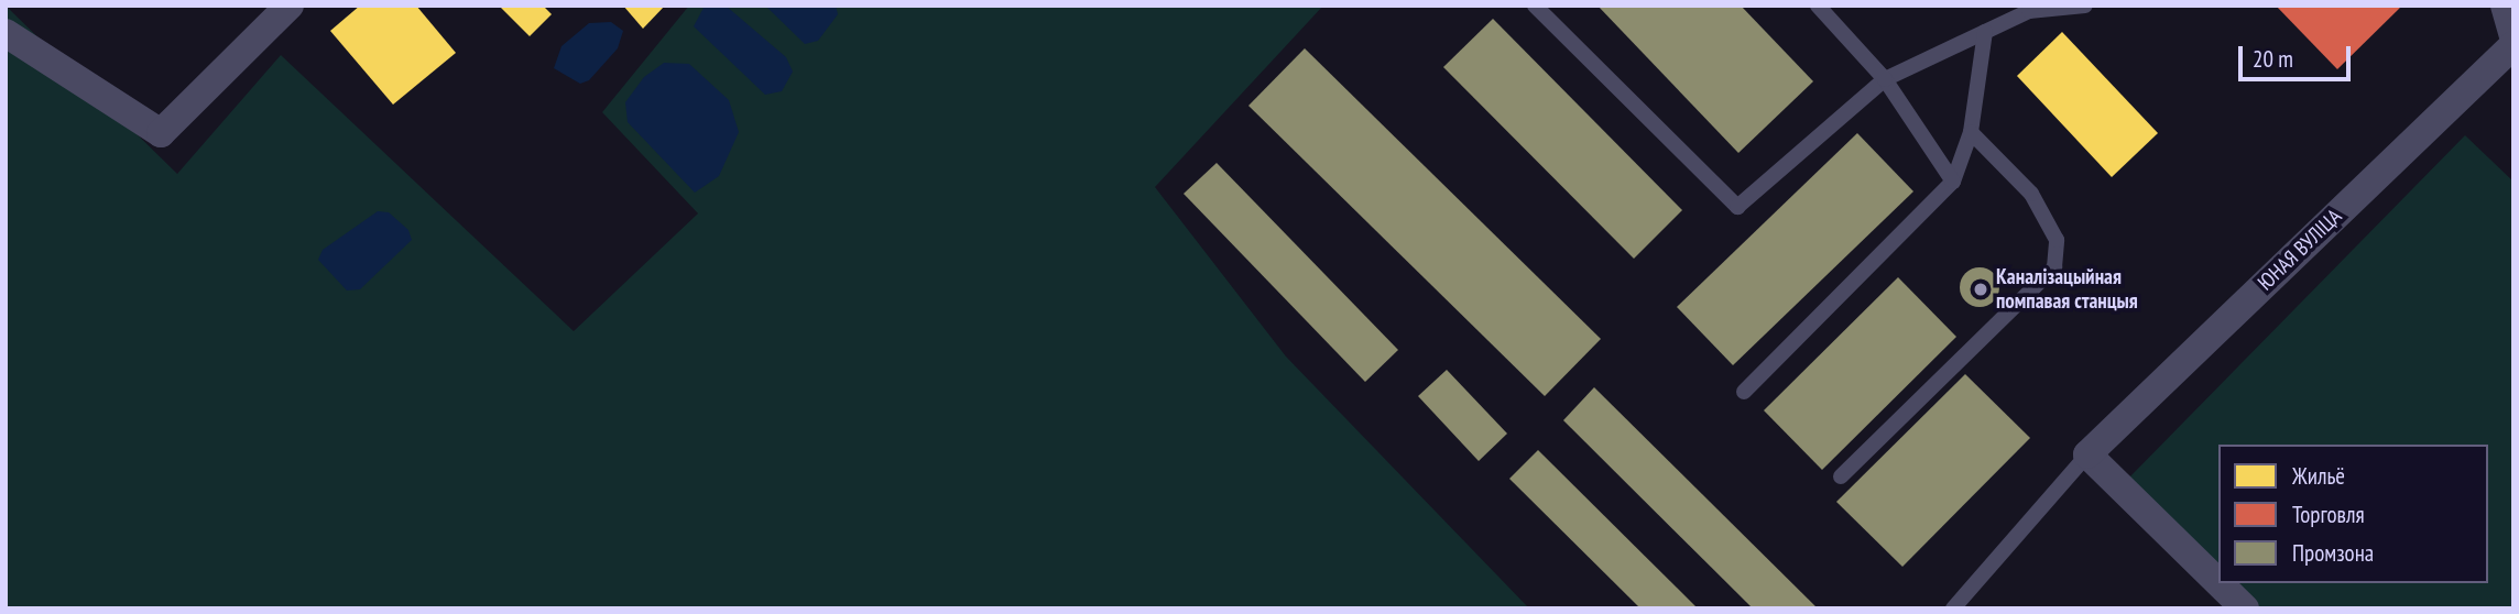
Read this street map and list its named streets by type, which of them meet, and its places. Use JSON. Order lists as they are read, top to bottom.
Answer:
{
  "streets": {
    "street": ["ЮНАЯ ВУЛІЦА"]
  },
  "places": ["Каналізацыйная помпавая станцыя"],
  "legend": ["Жильё", "Торговля", "Промзона"],
  "scale_bar": "20 m"
}
